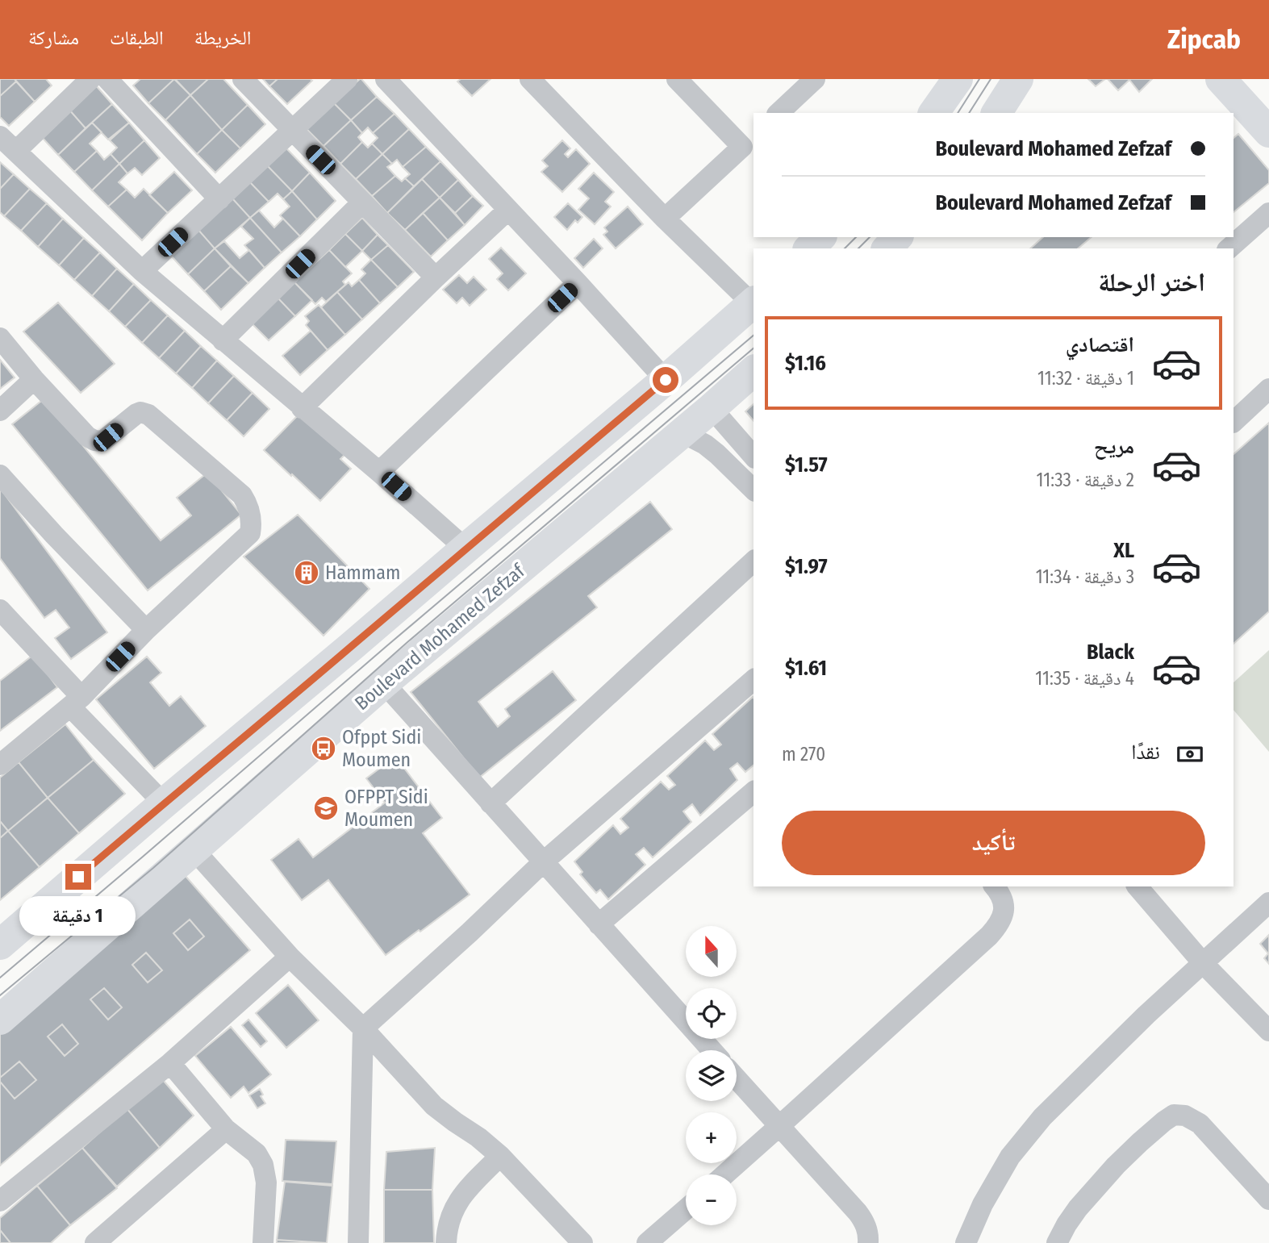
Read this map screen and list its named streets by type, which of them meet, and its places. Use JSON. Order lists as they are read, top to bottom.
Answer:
{
  "streets": {
    "main road": ["Boulevard Mohamed Zefzaf"]
  },
  "places": {
    "building": ["Hammam"],
    "bus stop": ["Ofppt Sidi Moumen"],
    "school or university": ["OFPPT Sidi Moumen"]
  },
  "north": "top",
  "page": {
    "header": "Zipcab",
    "nav": ["الخريطة", "الطبقات", "مشاركة"],
    "banner": ["Boulevard Mohamed Zefzaf", "Boulevard Mohamed Zefzaf"],
    "heading": "اختر الرحلة",
    "list": [
      {
        "name": "اقتصادي",
        "note": "1 دقيقة · 11:32",
        "value": "$1.16"
      },
      {
        "name": "مريح",
        "note": "2 دقيقة · 11:33",
        "value": "$1.57"
      },
      {
        "name": "XL",
        "note": "3 دقيقة · 11:34",
        "value": "$1.97"
      },
      {
        "name": "Black",
        "note": "4 دقيقة · 11:35",
        "value": "$1.61"
      }
    ],
    "pay": ["نقدًا", "270 m"],
    "buttons": "تأكيد",
    "bubble": "1 دقيقة",
    "map_buttons": ["+", "−"]
  }
}
